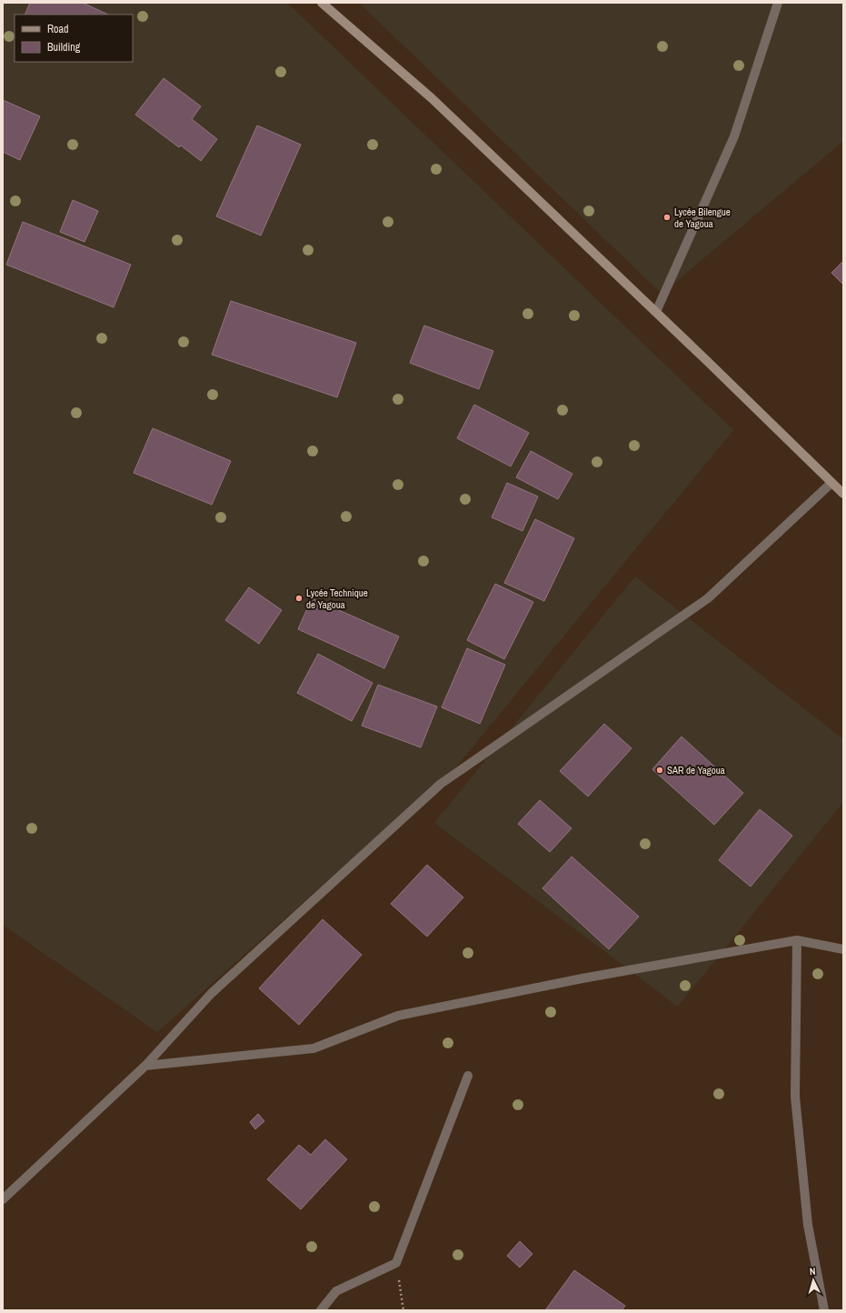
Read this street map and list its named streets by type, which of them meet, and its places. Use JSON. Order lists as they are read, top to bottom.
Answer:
{
  "places": ["Lycée Bilengue de Yagoua", "Lycée Technique de Yagoua", "SAR de Yagoua"],
  "legend": ["Road", "Building"],
  "north": "top"
}
